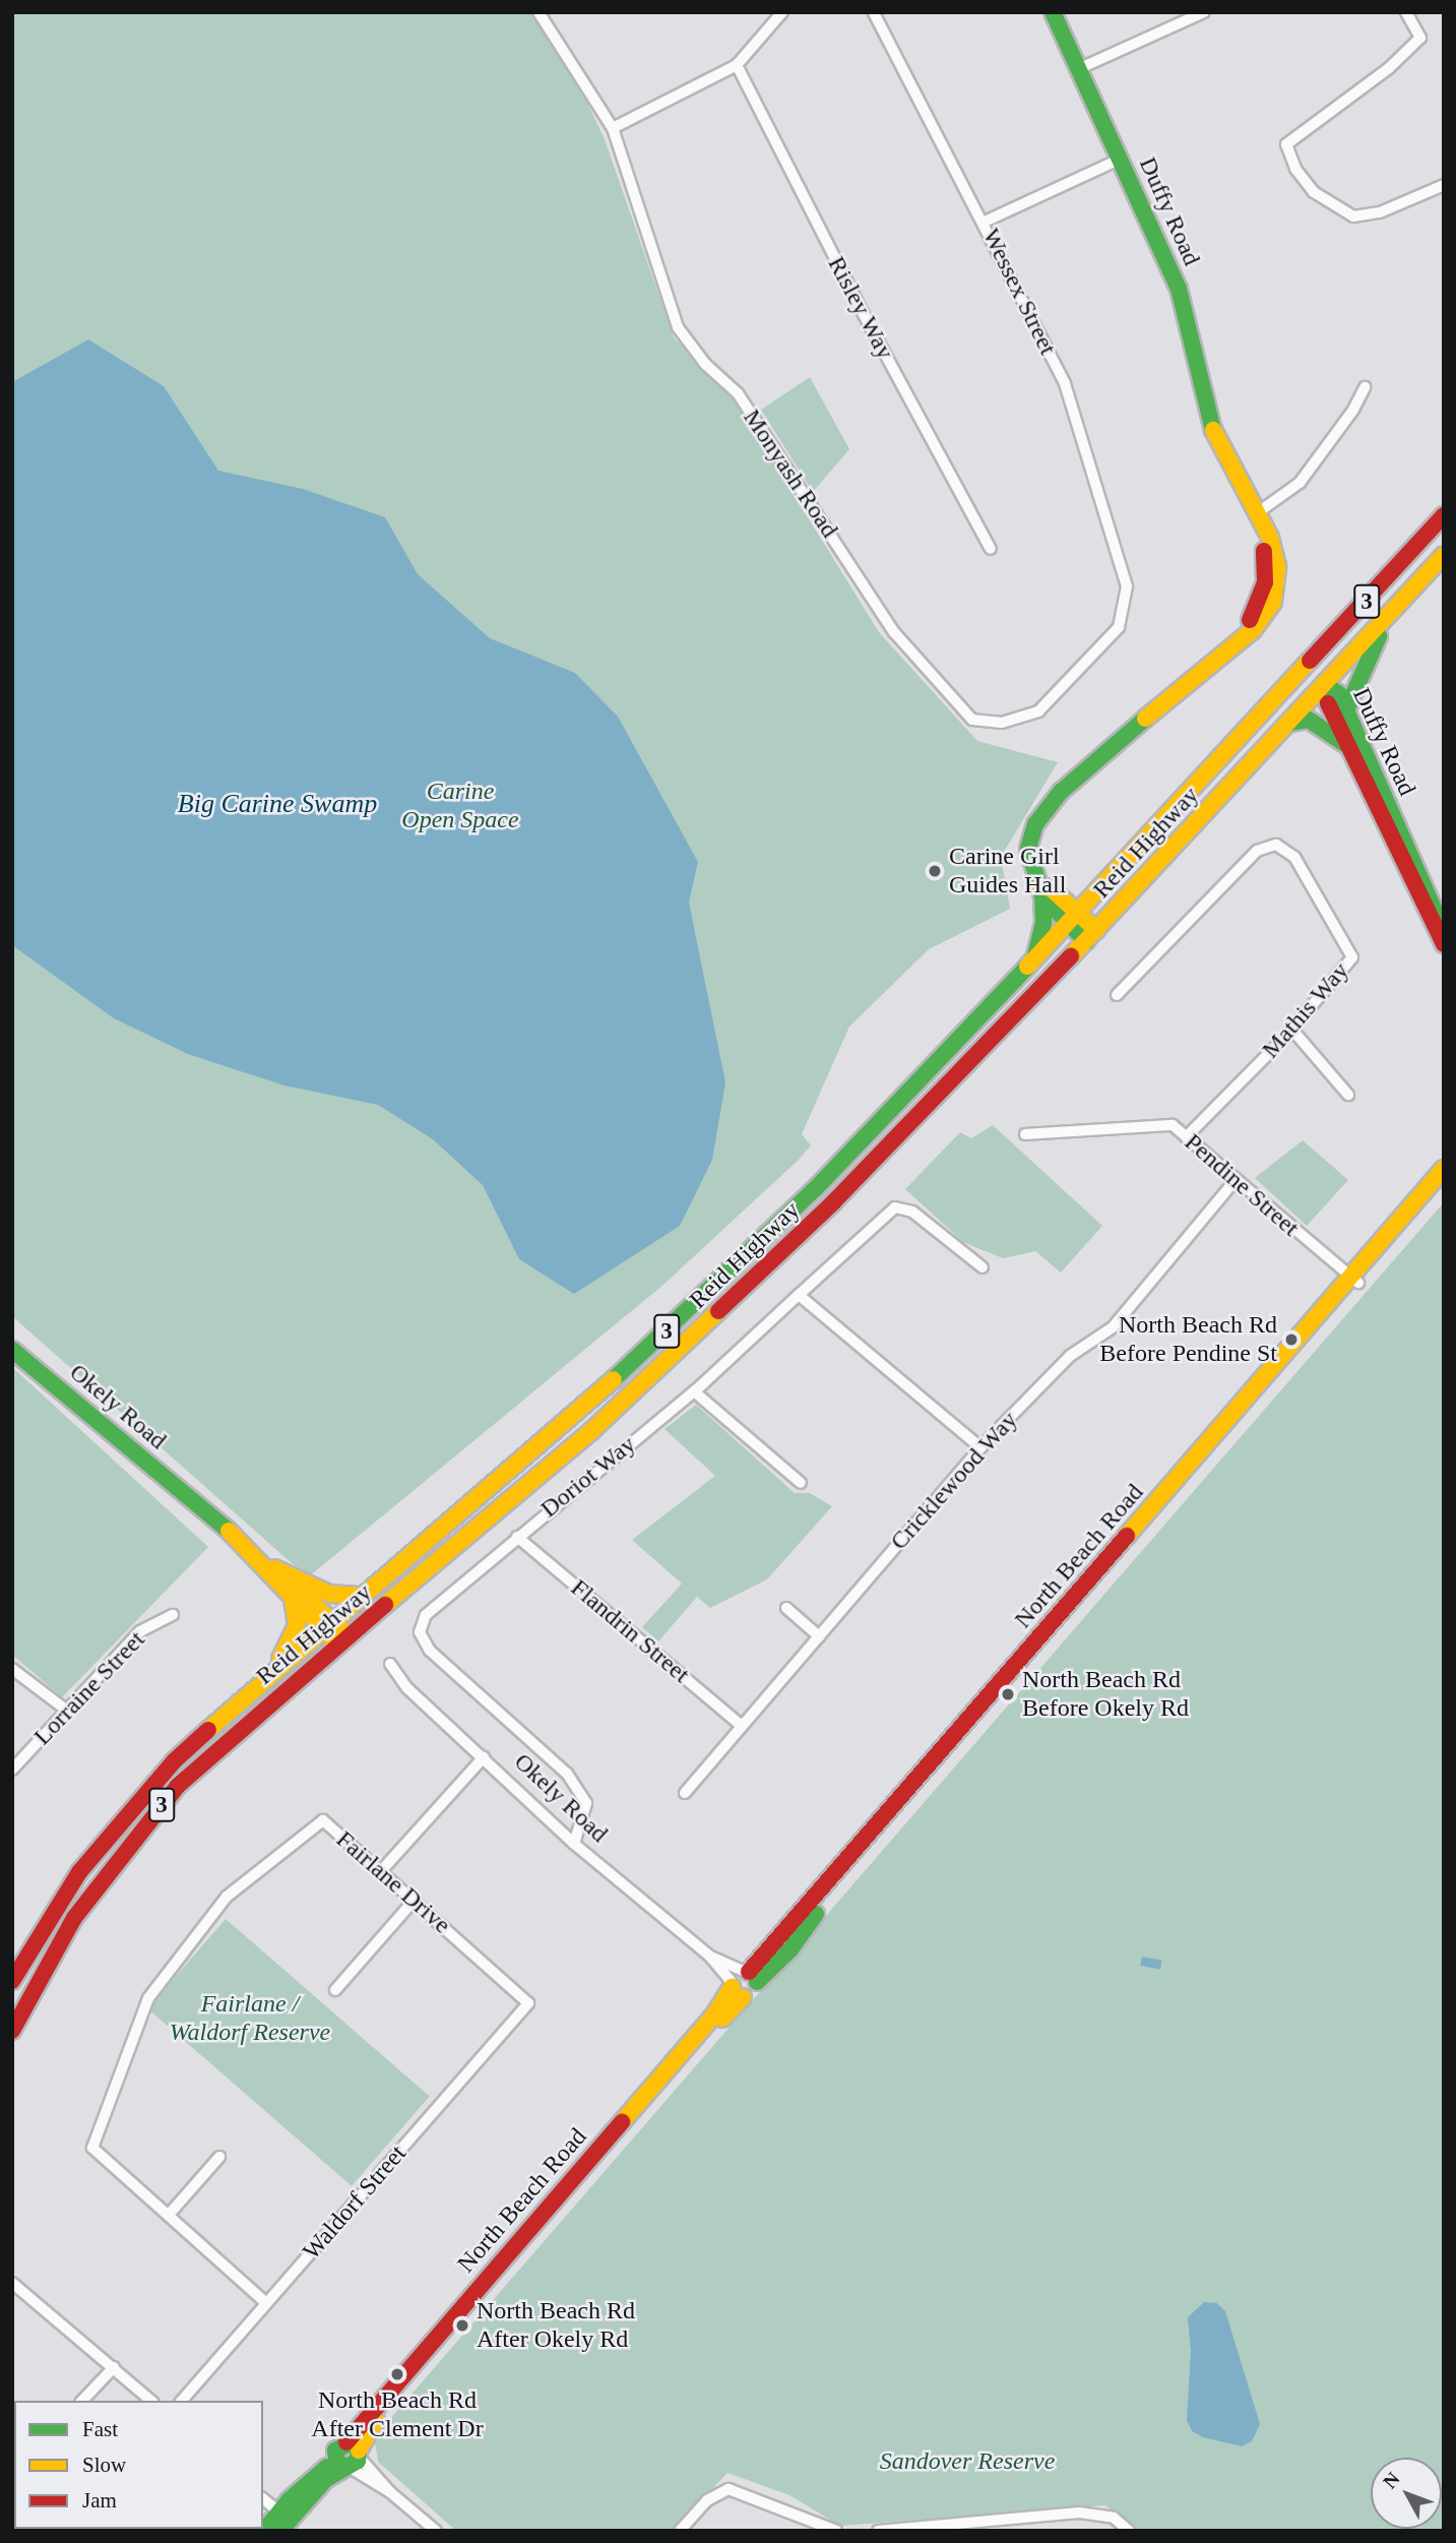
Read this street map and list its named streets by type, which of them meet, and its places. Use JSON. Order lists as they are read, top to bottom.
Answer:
{
  "streets": {
    "main road": [
      "Duffy Road",
      "3",
      "Reid Highway",
      "Okely Road",
      "North Beach Road"
    ],
    "street": [
      "Wessex Street",
      "Risley Way",
      "Monyash Road",
      "Mathis Way",
      "Pendine Street",
      "Doriot Way",
      "Cricklewood Way",
      "Flandrin Street",
      "Lorraine Street",
      "Fairlane Drive",
      "Waldorf Street"
    ]
  },
  "crossings": [
    ["Duffy Road", "Reid Highway"],
    ["Wessex Street", "Monyash Road"],
    ["Reid Highway", "Okely Road"],
    ["Mathis Way", "Pendine Street"],
    ["Pendine Street", "Cricklewood Way"],
    ["Pendine Street", "North Beach Road"],
    ["Okely Road", "Doriot Way"],
    ["Okely Road", "North Beach Road"],
    ["Doriot Way", "Flandrin Street"],
    ["Cricklewood Way", "Flandrin Street"],
    ["Fairlane Drive", "Waldorf Street"]
  ],
  "water": ["Big Carine Swamp"],
  "parks": ["Carine Open Space", "Fairlane / Waldorf Reserve", "Sandover Reserve"],
  "places": [
    "Carine Girl Guides Hall",
    "North Beach Rd Before Pendine St",
    "North Beach Rd Before Okely Rd",
    "North Beach Rd After Okely Rd",
    "North Beach Rd After Clement Dr"
  ],
  "legend": ["Fast", "Slow", "Jam"],
  "north": "top left"
}
